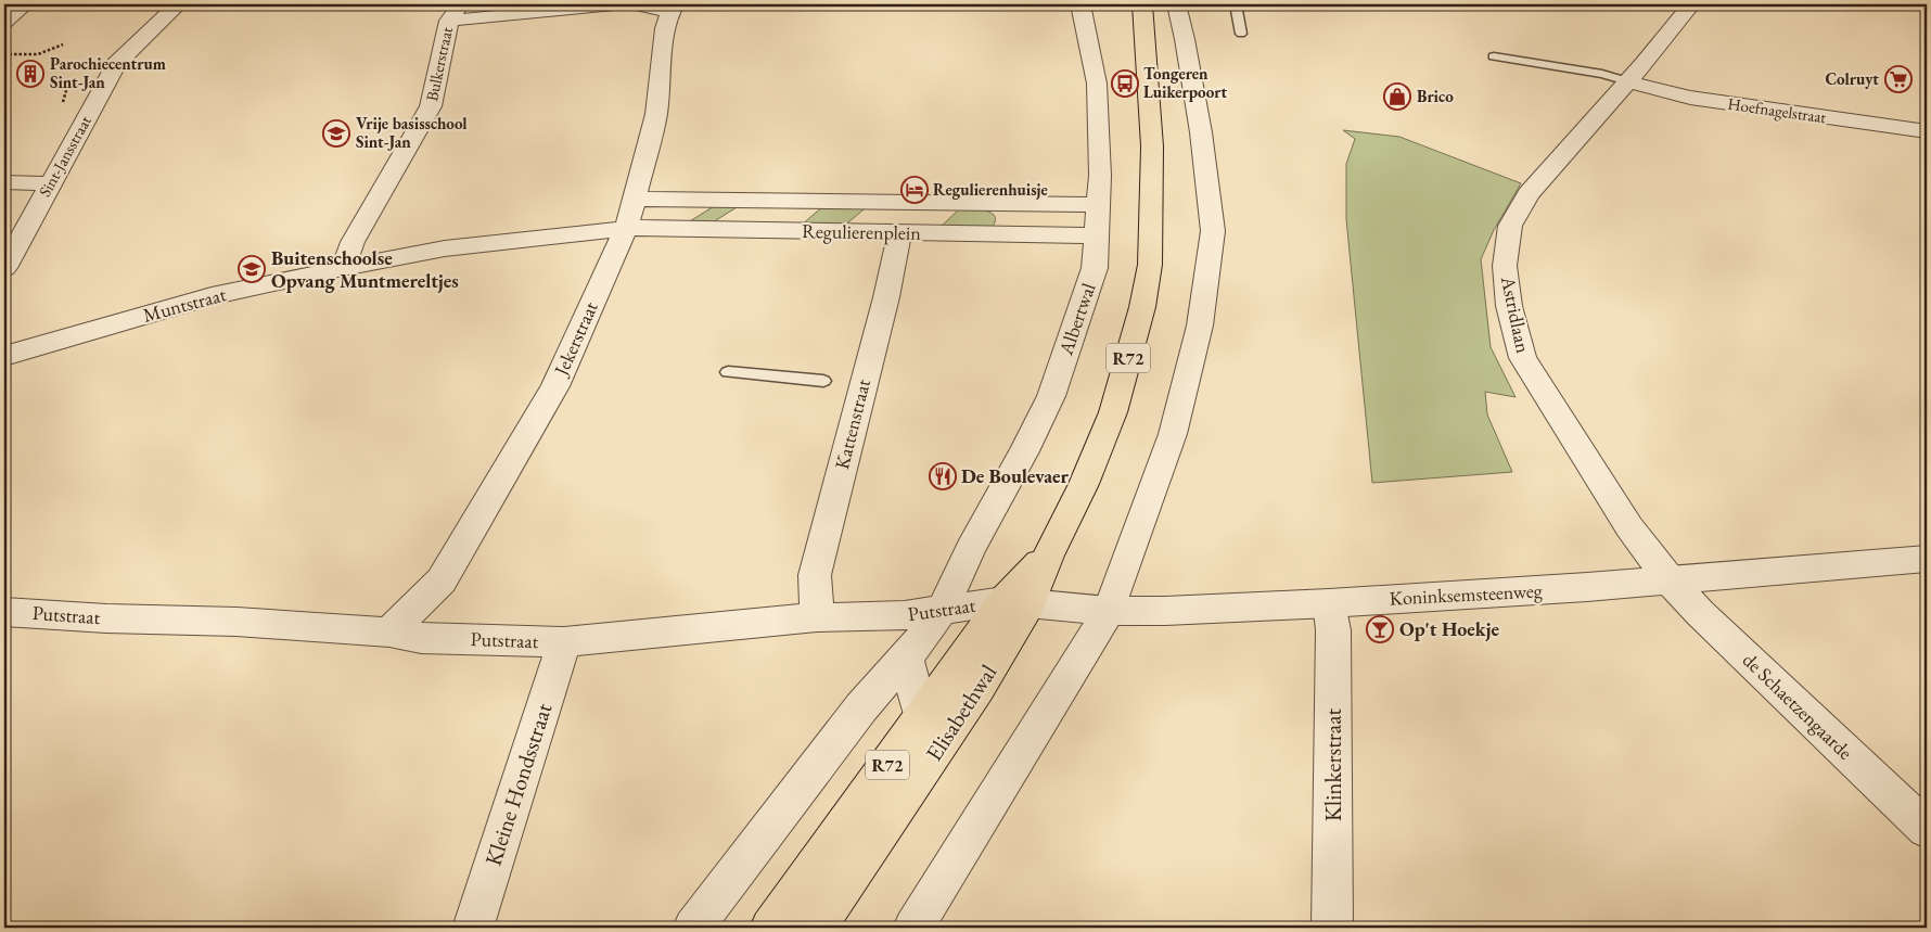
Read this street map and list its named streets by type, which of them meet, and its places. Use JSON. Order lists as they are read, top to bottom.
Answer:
{
  "streets": {
    "main road": ["R72", "Elisabethwal"],
    "street": [
      "Bulkerstraat",
      "Hoefnagelstraat",
      "Sint-Jansstraat",
      "Regulierenplein",
      "Muntstraat",
      "Astridlaan",
      "Albertwal",
      "Jekerstraat",
      "Kattenstraat",
      "Koninksemsteenweg",
      "Putstraat",
      "de Schaetzengaarde",
      "Klinkerstraat",
      "Kleine Hondsstraat"
    ]
  },
  "crossings": [
    ["Bulkerstraat", "Muntstraat"],
    ["Hoefnagelstraat", "Astridlaan"],
    ["Regulierenplein", "Muntstraat"],
    ["Regulierenplein", "Albertwal"],
    ["Regulierenplein", "Jekerstraat"],
    ["Regulierenplein", "Kattenstraat"],
    ["Muntstraat", "Jekerstraat"],
    ["Astridlaan", "Koninksemsteenweg"],
    ["Astridlaan", "de Schaetzengaarde"],
    ["Albertwal", "Putstraat"],
    ["Jekerstraat", "Putstraat"],
    ["R72", "Koninksemsteenweg"],
    ["R72", "Putstraat"],
    ["R72", "Elisabethwal"],
    ["Kattenstraat", "Putstraat"],
    ["Koninksemsteenweg", "Putstraat"],
    ["Koninksemsteenweg", "de Schaetzengaarde"],
    ["Koninksemsteenweg", "Elisabethwal"],
    ["Koninksemsteenweg", "Klinkerstraat"],
    ["Putstraat", "Elisabethwal"],
    ["Putstraat", "Kleine Hondsstraat"]
  ],
  "places": {
    "building": ["Parochiecentrum Sint-Jan"],
    "supermarket": ["Colruyt"],
    "bus stop": ["Tongeren Luikerpoort"],
    "shop": ["Brico"],
    "school or university": ["Vrije basisschool Sint-Jan", "Buitenschoolse Opvang Muntmereltjes"],
    "hotel": ["Regulierenhuisje"],
    "restaurant": ["De Boulevaer"],
    "bar": ["Op't Hoekje"]
  }
}
